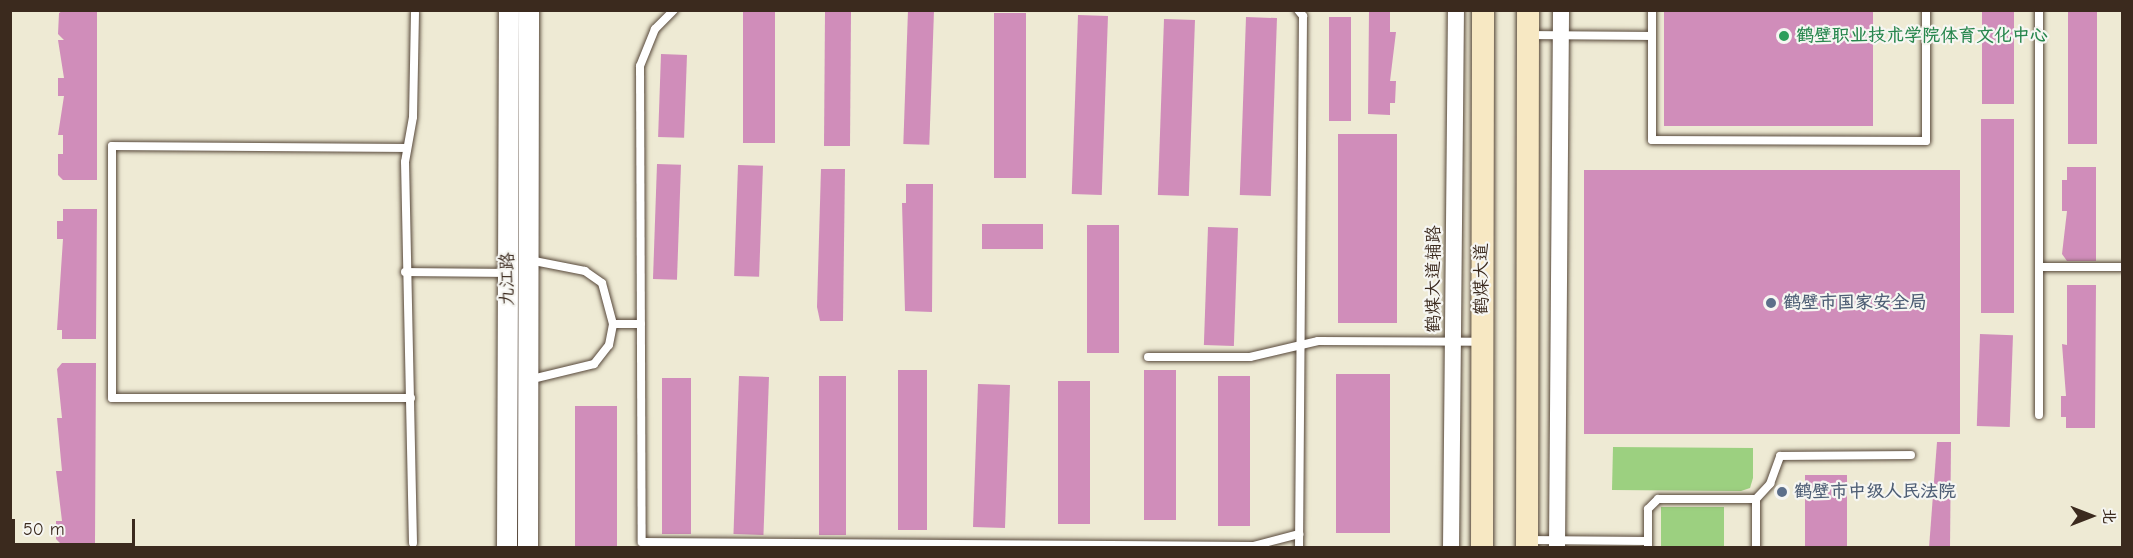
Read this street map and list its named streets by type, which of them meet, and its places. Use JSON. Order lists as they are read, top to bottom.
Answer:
{
  "streets": {
    "main road": ["鹤煤大道"],
    "street": ["九江路", "鹤煤大道辅路"]
  },
  "places": ["鹤壁职业技术学院体育文化中心", "鹤壁市国家安全局", "鹤壁市中级人民法院"],
  "scale_bar": "50 m",
  "north": "right"
}
